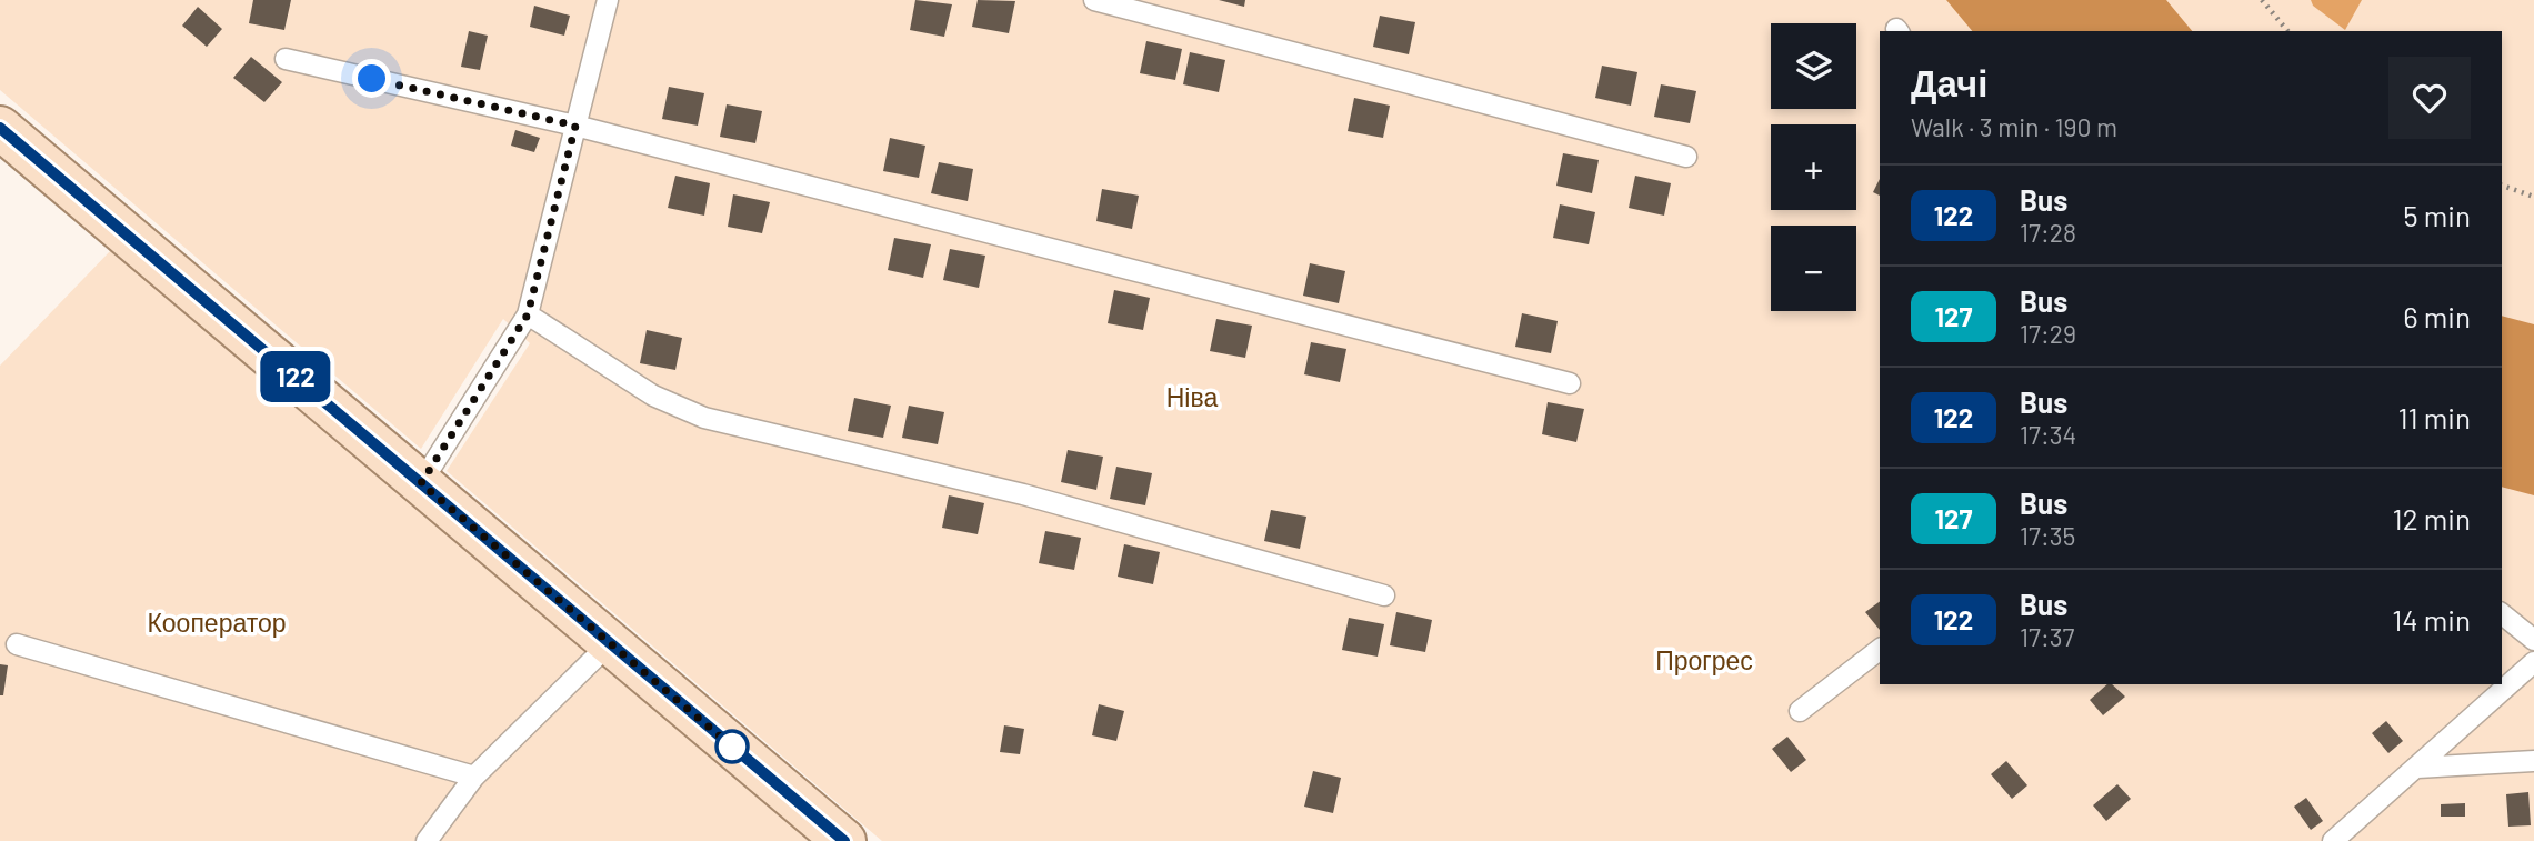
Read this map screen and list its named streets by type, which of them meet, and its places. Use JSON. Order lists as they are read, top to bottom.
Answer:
{
  "parks": ["Ніва", "Кооператор", "Прогрес"],
  "lines": ["bus line 122"],
  "page": {
    "on_map": "122",
    "map_buttons": ["+", "−"],
    "heading": ["Дачі", "Walk · 3 min · 190 m"],
    "list": [
      {
        "mark": "122",
        "name": "Bus",
        "note": "17:28",
        "value": "5 min"
      },
      {
        "mark": "127",
        "name": "Bus",
        "note": "17:29",
        "value": "6 min"
      },
      {
        "mark": "122",
        "name": "Bus",
        "note": "17:34",
        "value": "11 min"
      },
      {
        "mark": "127",
        "name": "Bus",
        "note": "17:35",
        "value": "12 min"
      },
      {
        "mark": "122",
        "name": "Bus",
        "note": "17:37",
        "value": "14 min"
      }
    ]
  }
}
